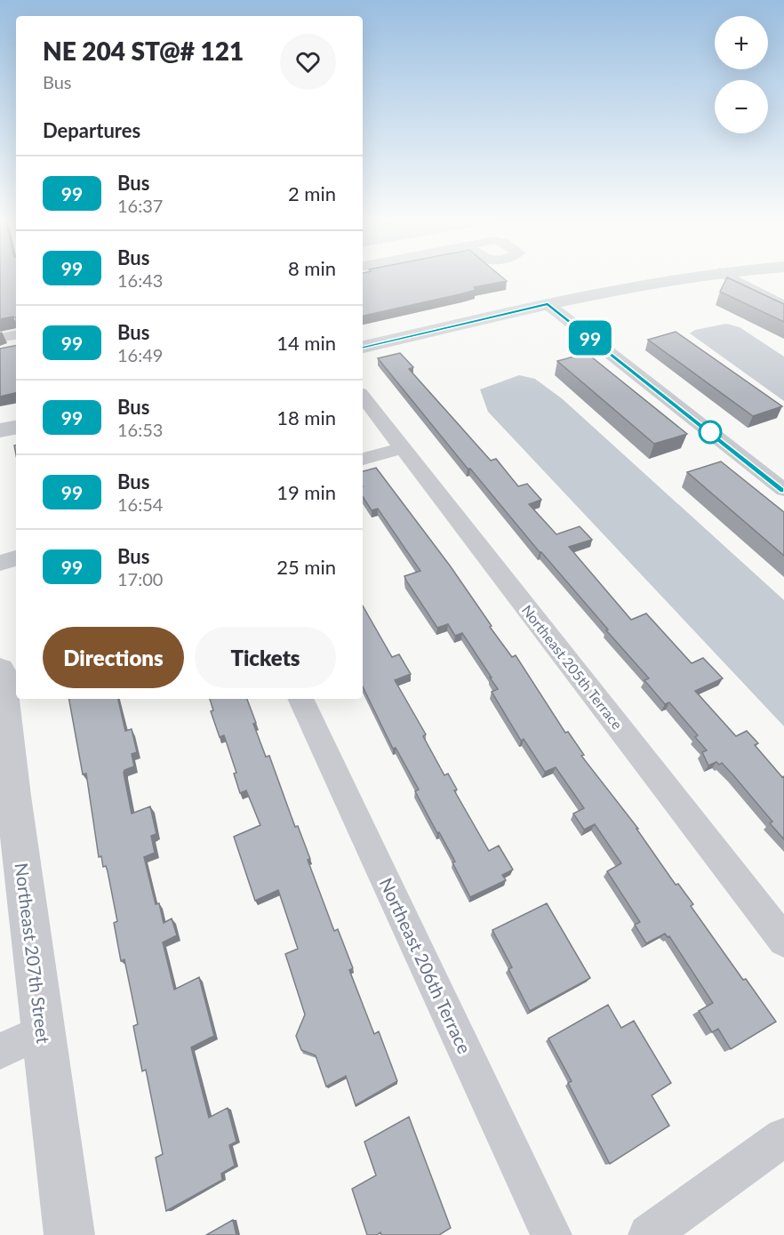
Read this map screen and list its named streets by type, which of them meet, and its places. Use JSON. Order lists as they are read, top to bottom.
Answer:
{
  "streets": {
    "street": ["Northeast 205th Terrace", "Northeast 207th Street", "Northeast 206th Terrace"]
  },
  "lines": ["bus line 99"],
  "page": {
    "on_map": "99",
    "map_buttons": ["+", "−"],
    "heading": [
      ["NE 204 ST@# 121", "Bus"],
      "Departures"
    ],
    "list": [
      {
        "mark": "99",
        "name": "Bus",
        "note": "16:37",
        "value": "2 min"
      },
      {
        "mark": "99",
        "name": "Bus",
        "note": "16:43",
        "value": "8 min"
      },
      {
        "mark": "99",
        "name": "Bus",
        "note": "16:49",
        "value": "14 min"
      },
      {
        "mark": "99",
        "name": "Bus",
        "note": "16:53",
        "value": "18 min"
      },
      {
        "mark": "99",
        "name": "Bus",
        "note": "16:54",
        "value": "19 min"
      },
      {
        "mark": "99",
        "name": "Bus",
        "note": "17:00",
        "value": "25 min"
      }
    ],
    "buttons": ["Directions", "Tickets"]
  }
}
